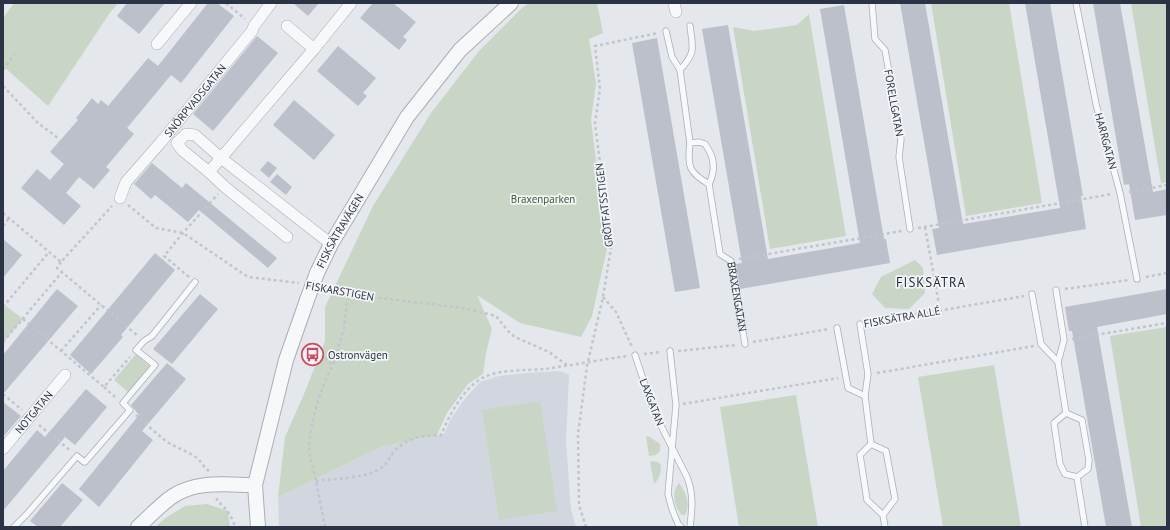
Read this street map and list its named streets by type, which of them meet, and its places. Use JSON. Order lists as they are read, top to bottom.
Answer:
{
  "streets": {
    "street": ["SNÖRPVADSGATAN", "FISKSÄTRAVÄGEN", "NOTGATAN"],
    "lane": [
      "FORELLGATAN",
      "HARRGATAN",
      "BRAXENGATAN",
      "LAXGATAN"
    ],
    "path": ["GRÖTFATSSTIGEN", "FISKARSTIGEN", "FISKSÄTRA ALLÉ"]
  },
  "crossings": [
    ["SNÖRPVADSGATAN", "FISKARSTIGEN"]
  ],
  "districts": ["FISKSÄTRA"],
  "parks": ["Braxenparken"],
  "places": {
    "bus stop": ["Ostronvägen"]
  }
}
